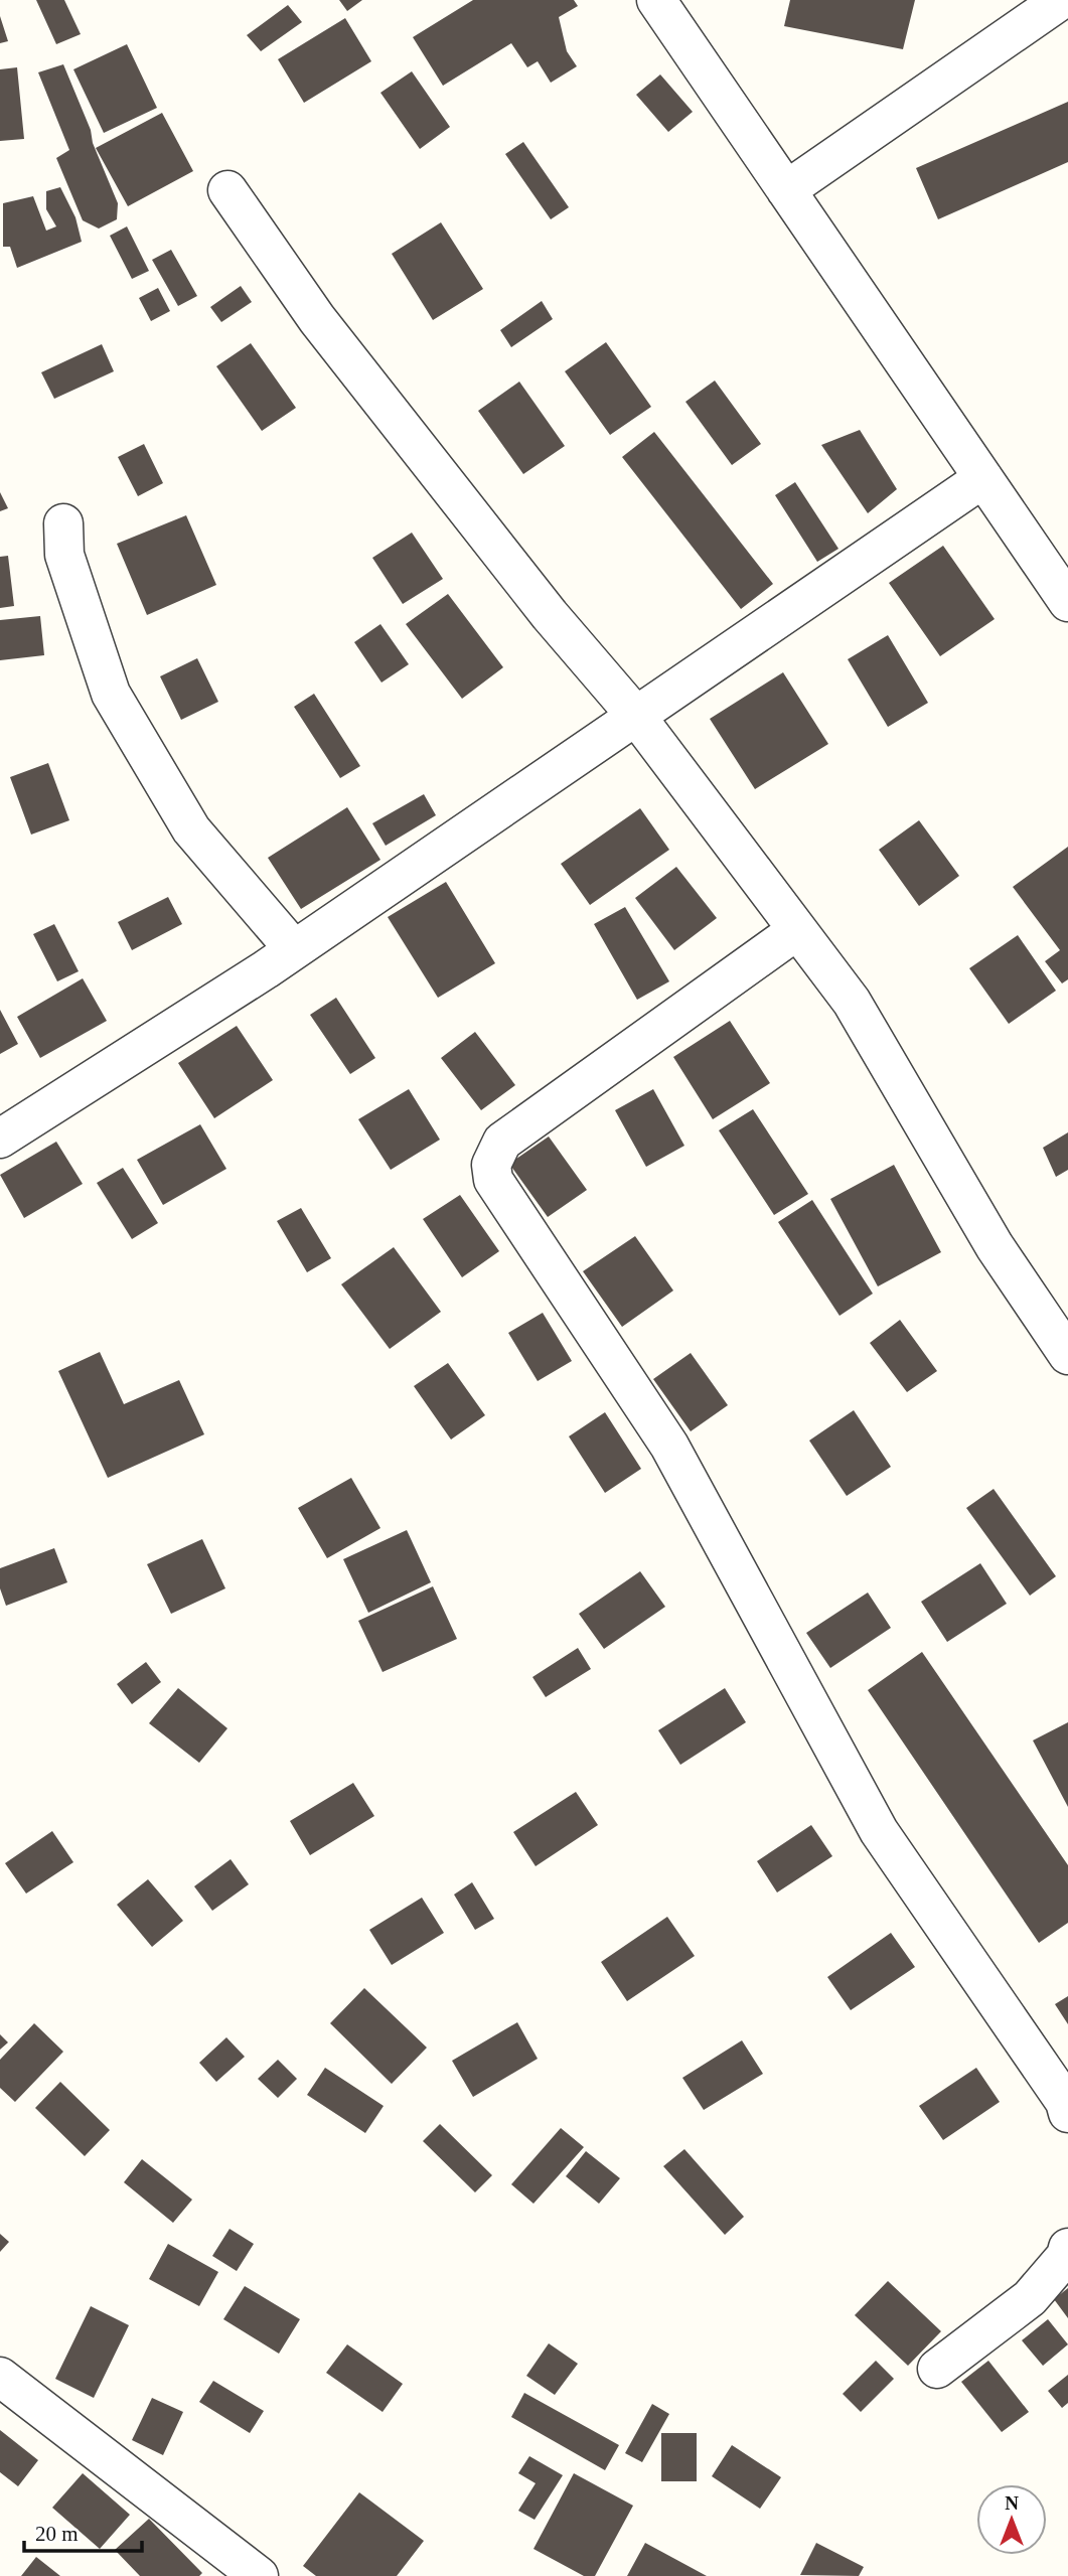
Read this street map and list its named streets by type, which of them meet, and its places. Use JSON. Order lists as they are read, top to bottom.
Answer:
{
  "scale_bar": "20 m",
  "north": "top"
}
